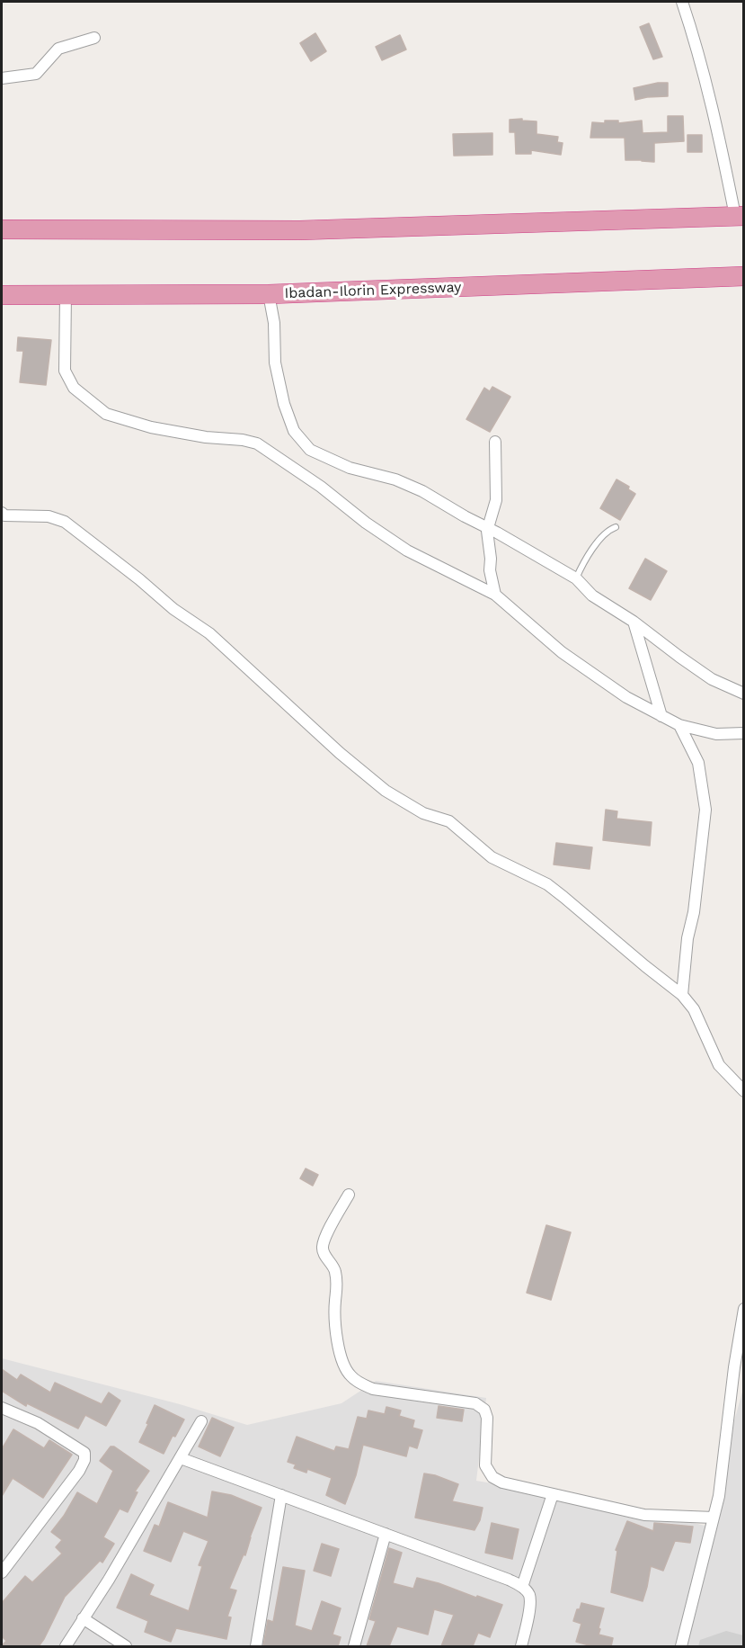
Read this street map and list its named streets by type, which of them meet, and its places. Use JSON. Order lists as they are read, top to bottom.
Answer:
{
  "streets": {
    "highway": ["Ibadan-Ilorin Expressway"]
  }
}
